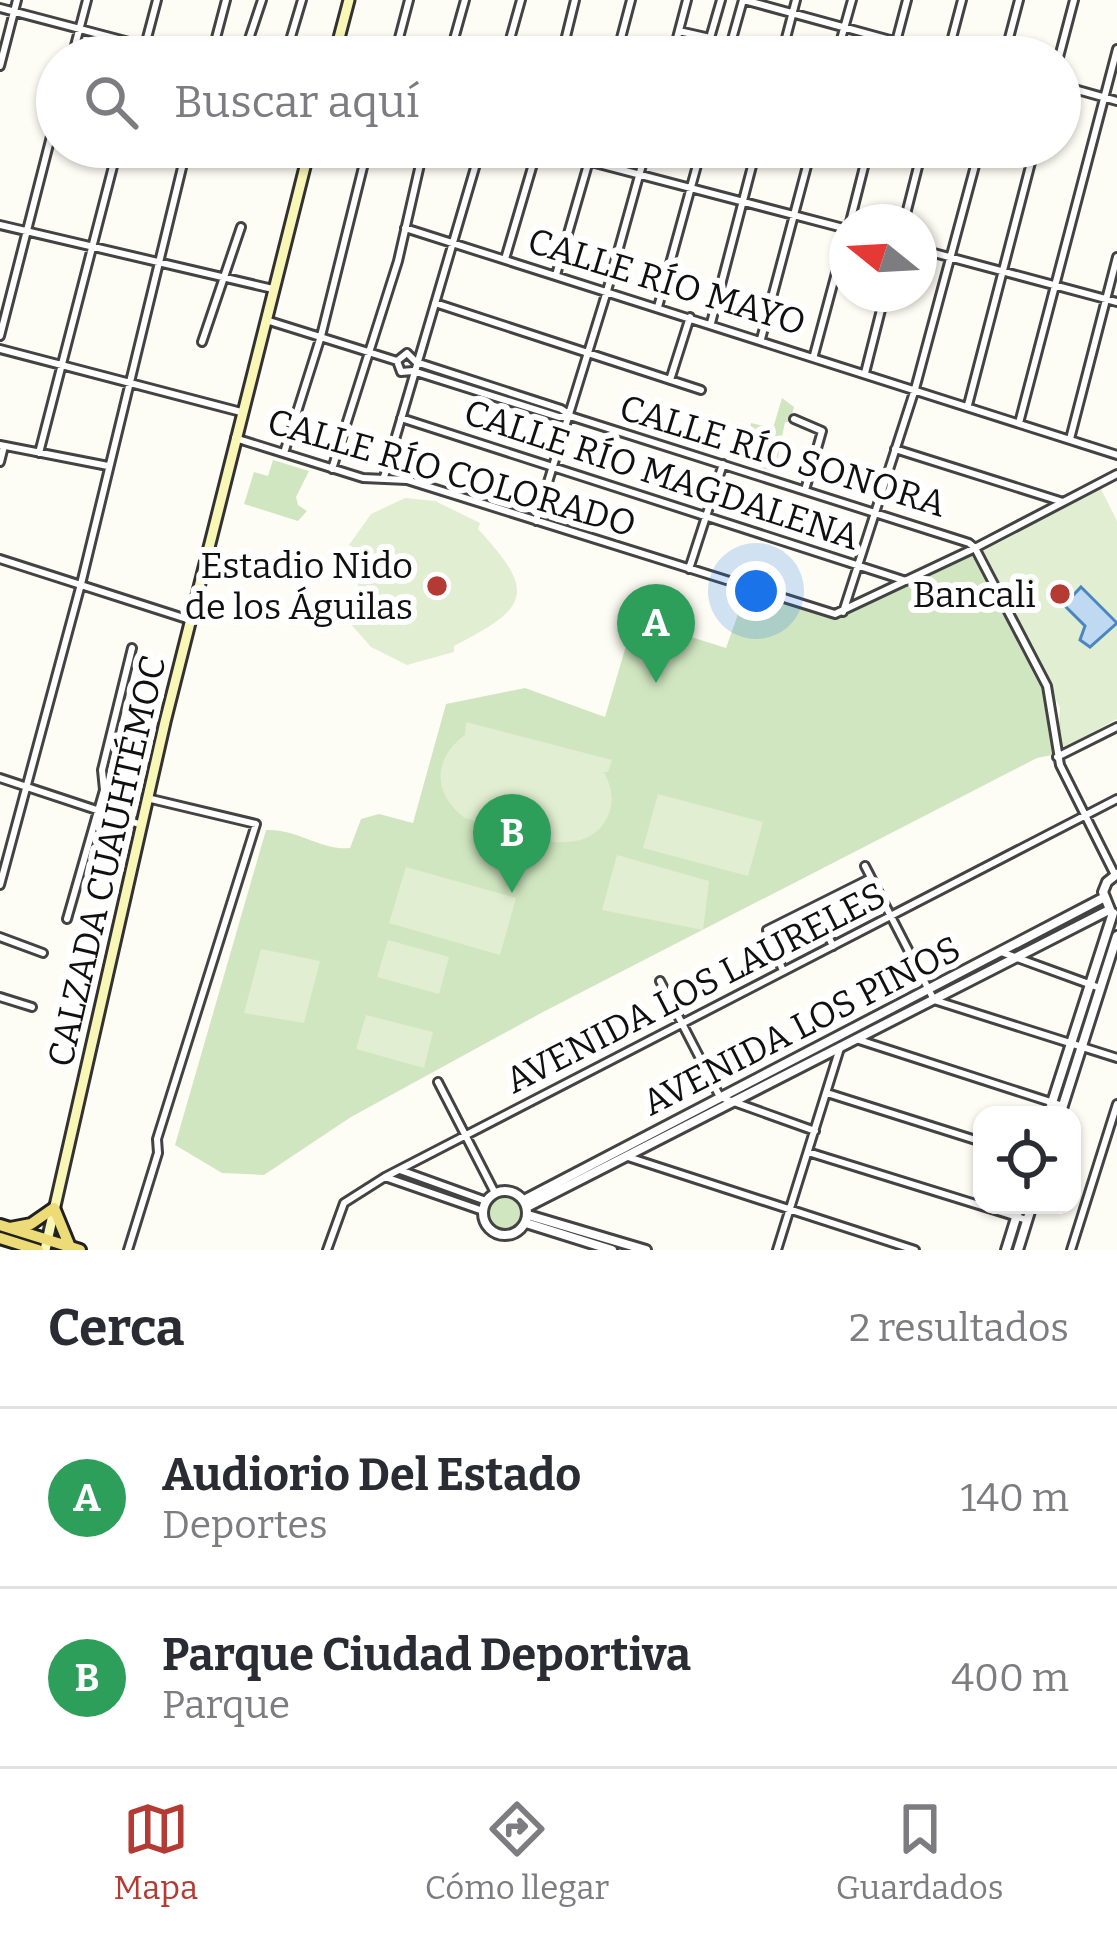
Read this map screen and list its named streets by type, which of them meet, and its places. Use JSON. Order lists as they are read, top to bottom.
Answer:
{
  "streets": {
    "main road": ["CALZADA CUAUHTÉMOC"],
    "street": [
      "CALLE RÍO MAYO",
      "CALLE RÍO SONORA",
      "CALLE RÍO COLORADO",
      "CALLE RÍO MAGDALENA",
      "AVENIDA LOS LAURELES",
      "AVENIDA LOS PINOS"
    ]
  },
  "crossings": [
    ["CALLE RÍO SONORA", "CALZADA CUAUHTÉMOC"],
    ["CALLE RÍO COLORADO", "CALZADA CUAUHTÉMOC"]
  ],
  "places": ["Estadio Nido de los Águilas", "Bancali"],
  "north": "left",
  "page": {
    "search": "Buscar aquí",
    "pins": ["A", "B"],
    "heading": ["Cerca", "2 resultados"],
    "list": [
      {
        "mark": "A",
        "name": "Audiorio Del Estado",
        "note": "Deportes",
        "value": "140 m"
      },
      {
        "mark": "B",
        "name": "Parque Ciudad Deportiva",
        "note": "Parque",
        "value": "400 m"
      }
    ],
    "nav": ["Mapa", "Cómo llegar", "Guardados"]
  }
}
